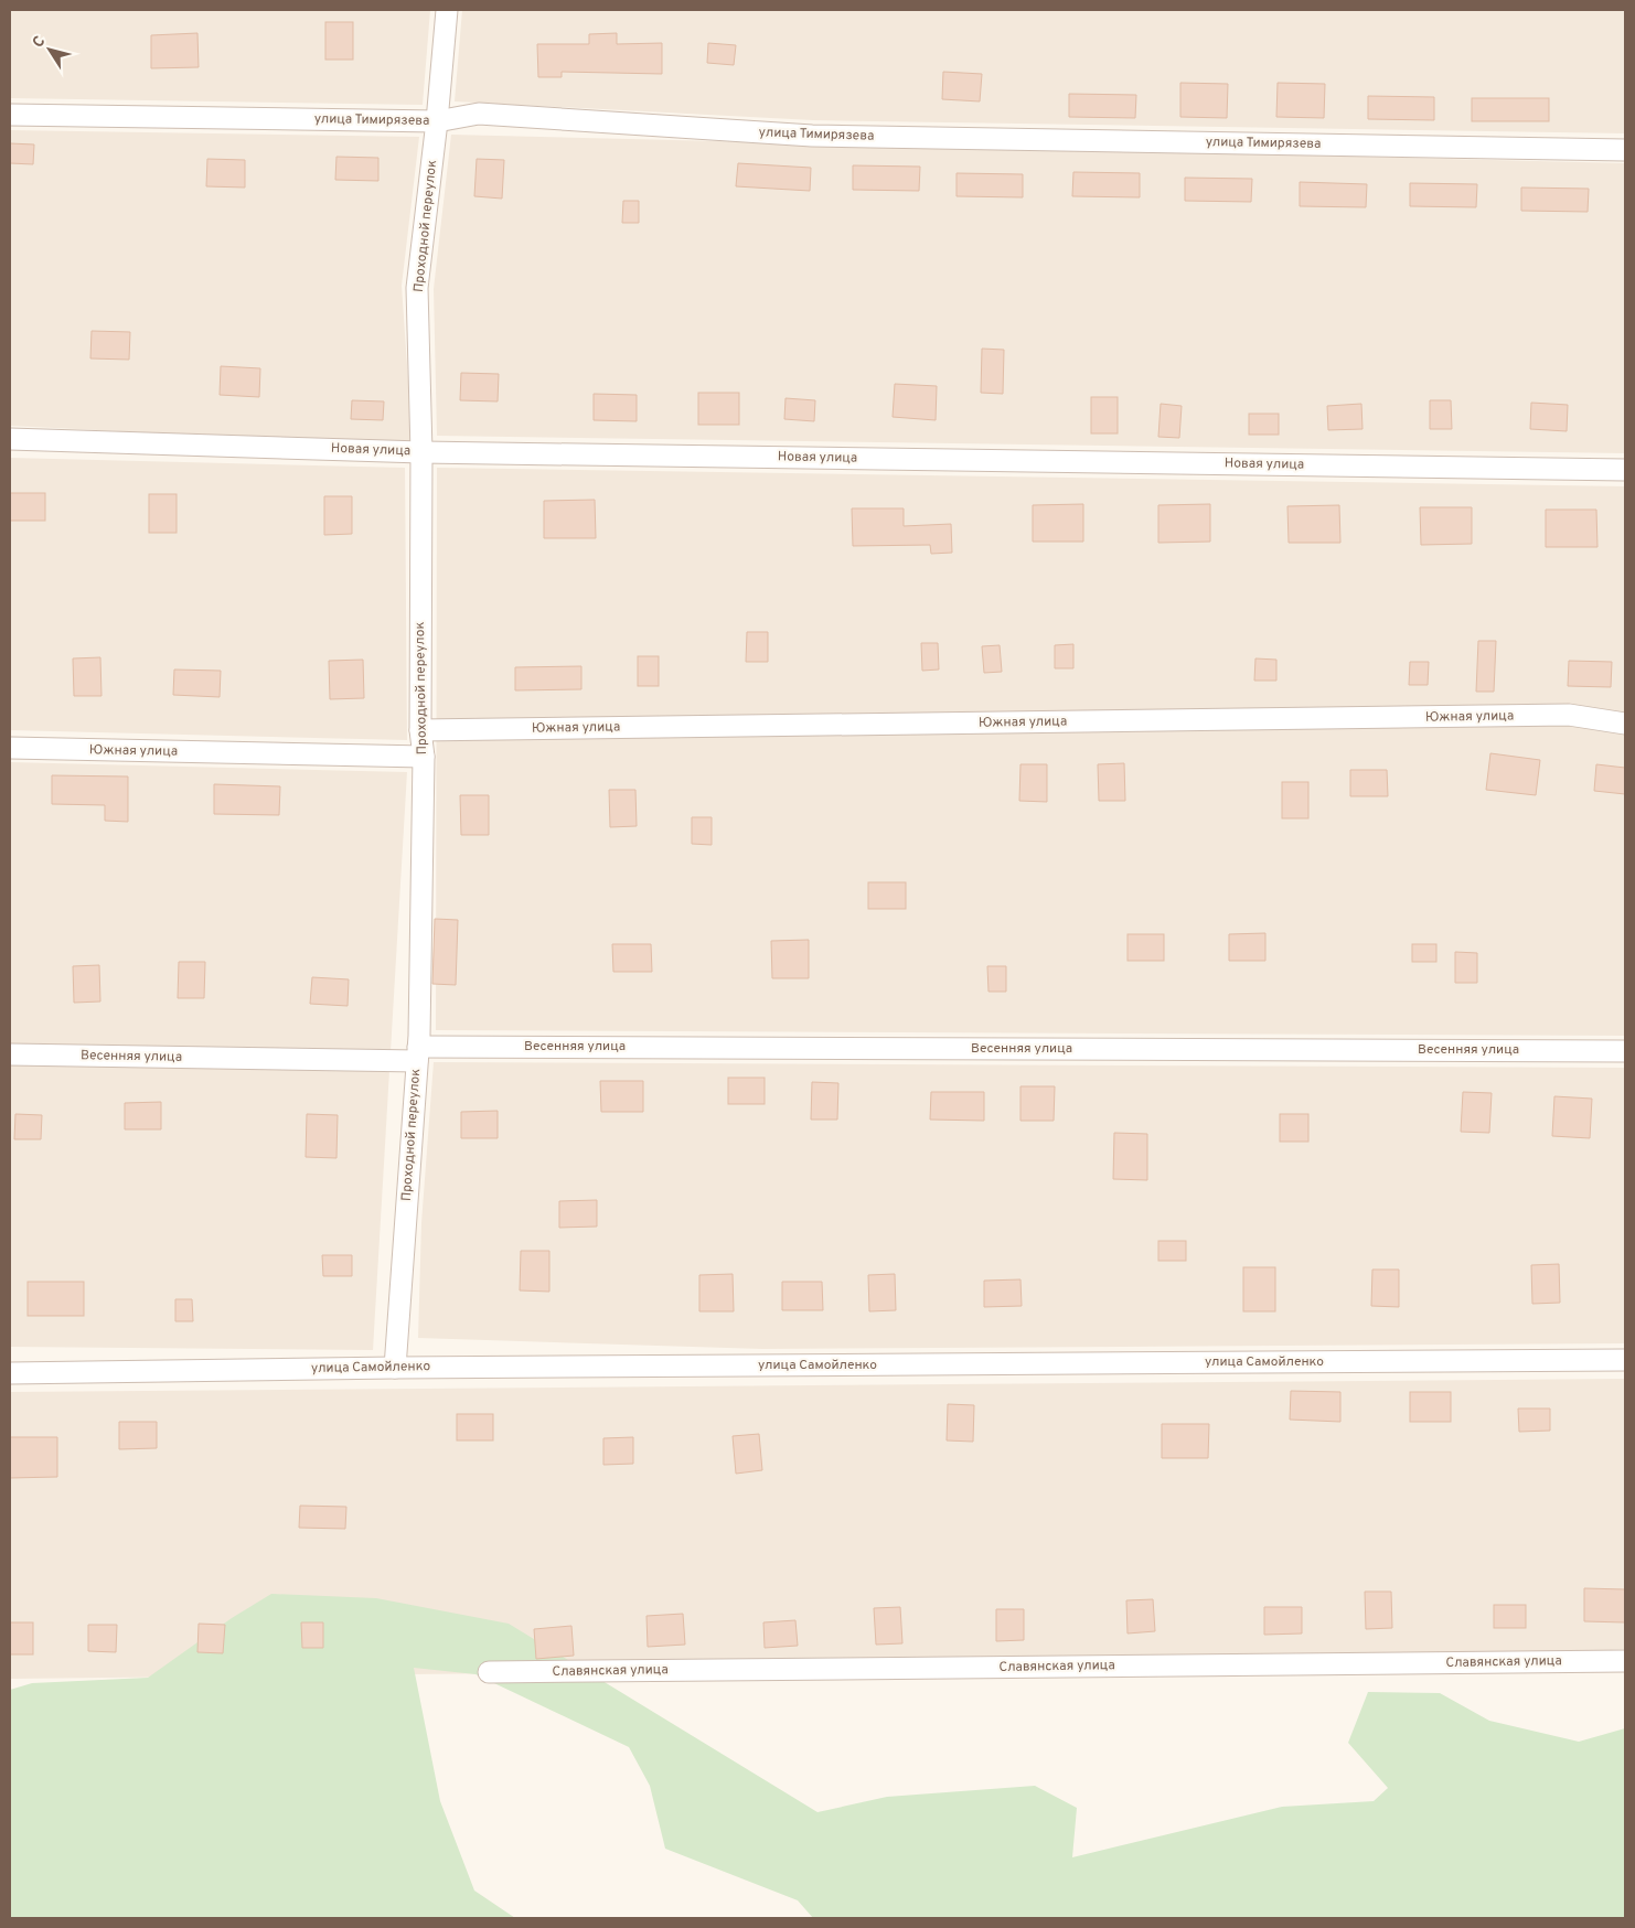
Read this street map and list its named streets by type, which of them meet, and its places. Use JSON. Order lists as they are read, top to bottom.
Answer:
{
  "streets": {
    "street": [
      "улица Тимирязева",
      "Проходной переулок",
      "Новая улица",
      "Южная улица",
      "Весенняя улица",
      "улица Самойленко",
      "Славянская улица"
    ]
  },
  "crossings": [
    ["улица Тимирязева", "Проходной переулок"],
    ["Проходной переулок", "Новая улица"],
    ["Проходной переулок", "Южная улица"],
    ["Проходной переулок", "Весенняя улица"],
    ["Проходной переулок", "улица Самойленко"]
  ],
  "north": "top left"
}
